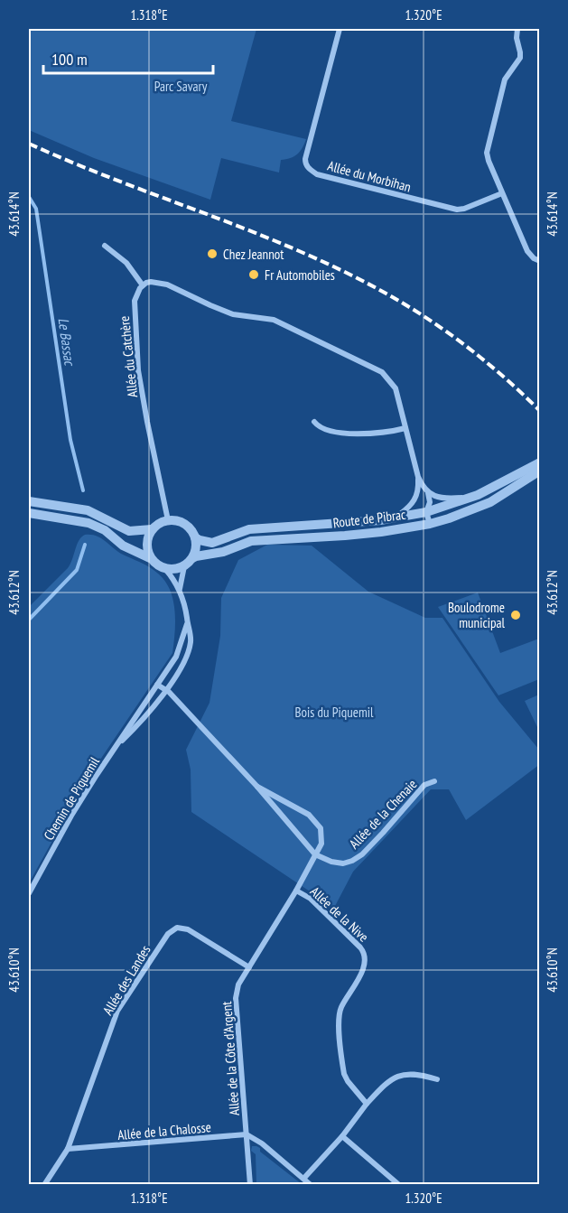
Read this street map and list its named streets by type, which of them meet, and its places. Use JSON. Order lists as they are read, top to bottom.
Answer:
{
  "streets": {
    "street": [
      "Allée du Morbihan",
      "Allée du Catchère",
      "Route de Pibrac",
      "Chemin de Piquemil",
      "Allée de la Chenaie",
      "Allée de la Nive",
      "Allée des Landes",
      "Allée de la Côte d'Argent",
      "Allée de la Chalosse"
    ]
  },
  "crossings": [
    ["Allée du Catchère", "Route de Pibrac"],
    ["Allée du Catchère", "Chemin de Piquemil"],
    ["Route de Pibrac", "Chemin de Piquemil"],
    ["Allée de la Chenaie", "Allée de la Côte d'Argent"],
    ["Allée de la Nive", "Allée de la Côte d'Argent"],
    ["Allée des Landes", "Allée de la Côte d'Argent"],
    ["Allée des Landes", "Allée de la Chalosse"],
    ["Allée de la Côte d'Argent", "Allée de la Chalosse"]
  ],
  "water": ["Le Bassac"],
  "parks": ["Parc Savary", "Bois du Piquemil"],
  "places": ["Chez Jeannot", "Fr Automobiles", "Boulodrome municipal"],
  "scale_bar": "100 m",
  "coordinates": [
    "1.318°E",
    "1.320°E",
    "43.614°N",
    "43.612°N",
    "43.610°N"
  ]
}
